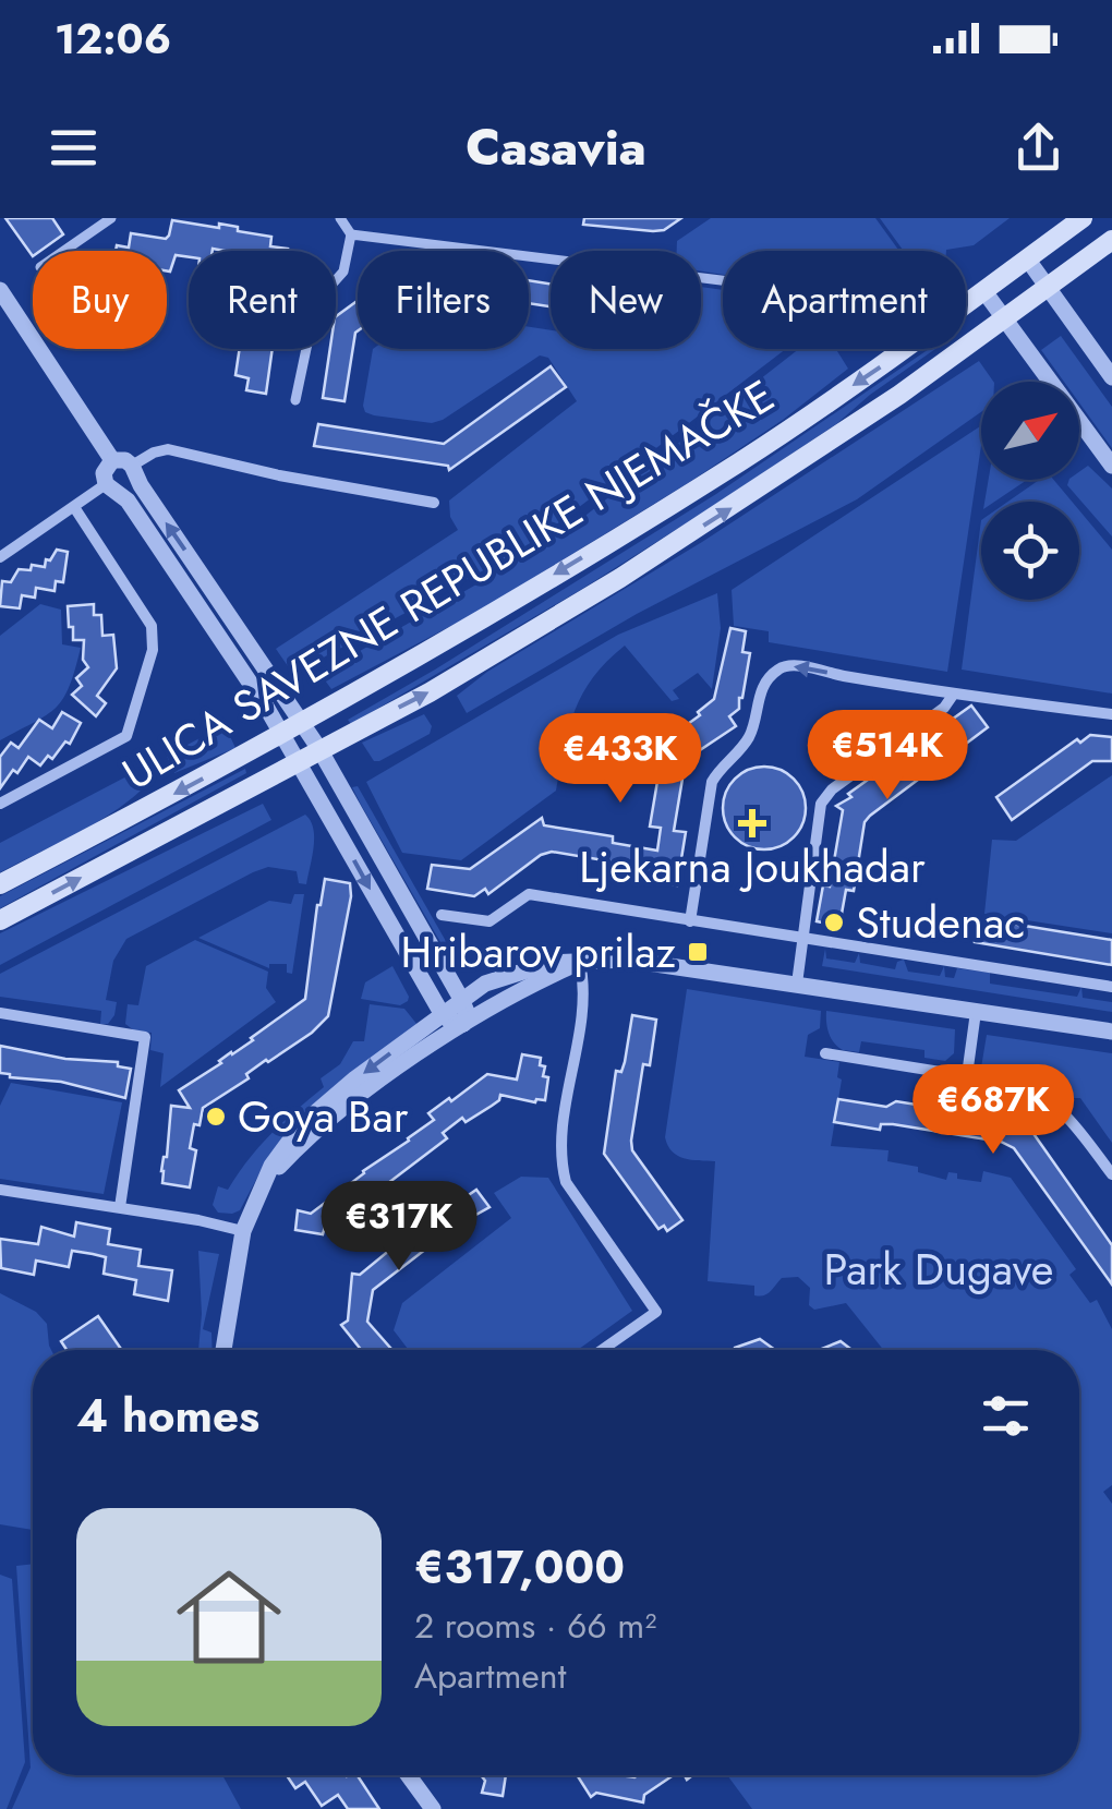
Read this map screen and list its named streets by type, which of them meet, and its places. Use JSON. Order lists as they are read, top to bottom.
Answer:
{
  "streets": {
    "main road": ["ULICA SAVEZNE REPUBLIKE NJEMAČKE"]
  },
  "parks": ["Park Dugave"],
  "places": {
    "health": ["Ljekarna Joukhadar"],
    "other": ["Studenac", "Goya Bar"],
    "transit": ["Hribarov prilaz"]
  },
  "north": "top right",
  "page": {
    "status": "12:06",
    "header": "Casavia",
    "chip": [
      "Buy",
      "Rent",
      "Filters",
      "New",
      "Apartment"
    ],
    "price": [
      "€514K",
      "€433K",
      "€687K",
      "€317K"
    ],
    "heading": "4 homes",
    "list": [
      {
        "name": "€317,000",
        "note": "2 rooms · 66 m² · Apartment"
      }
    ]
  }
}
